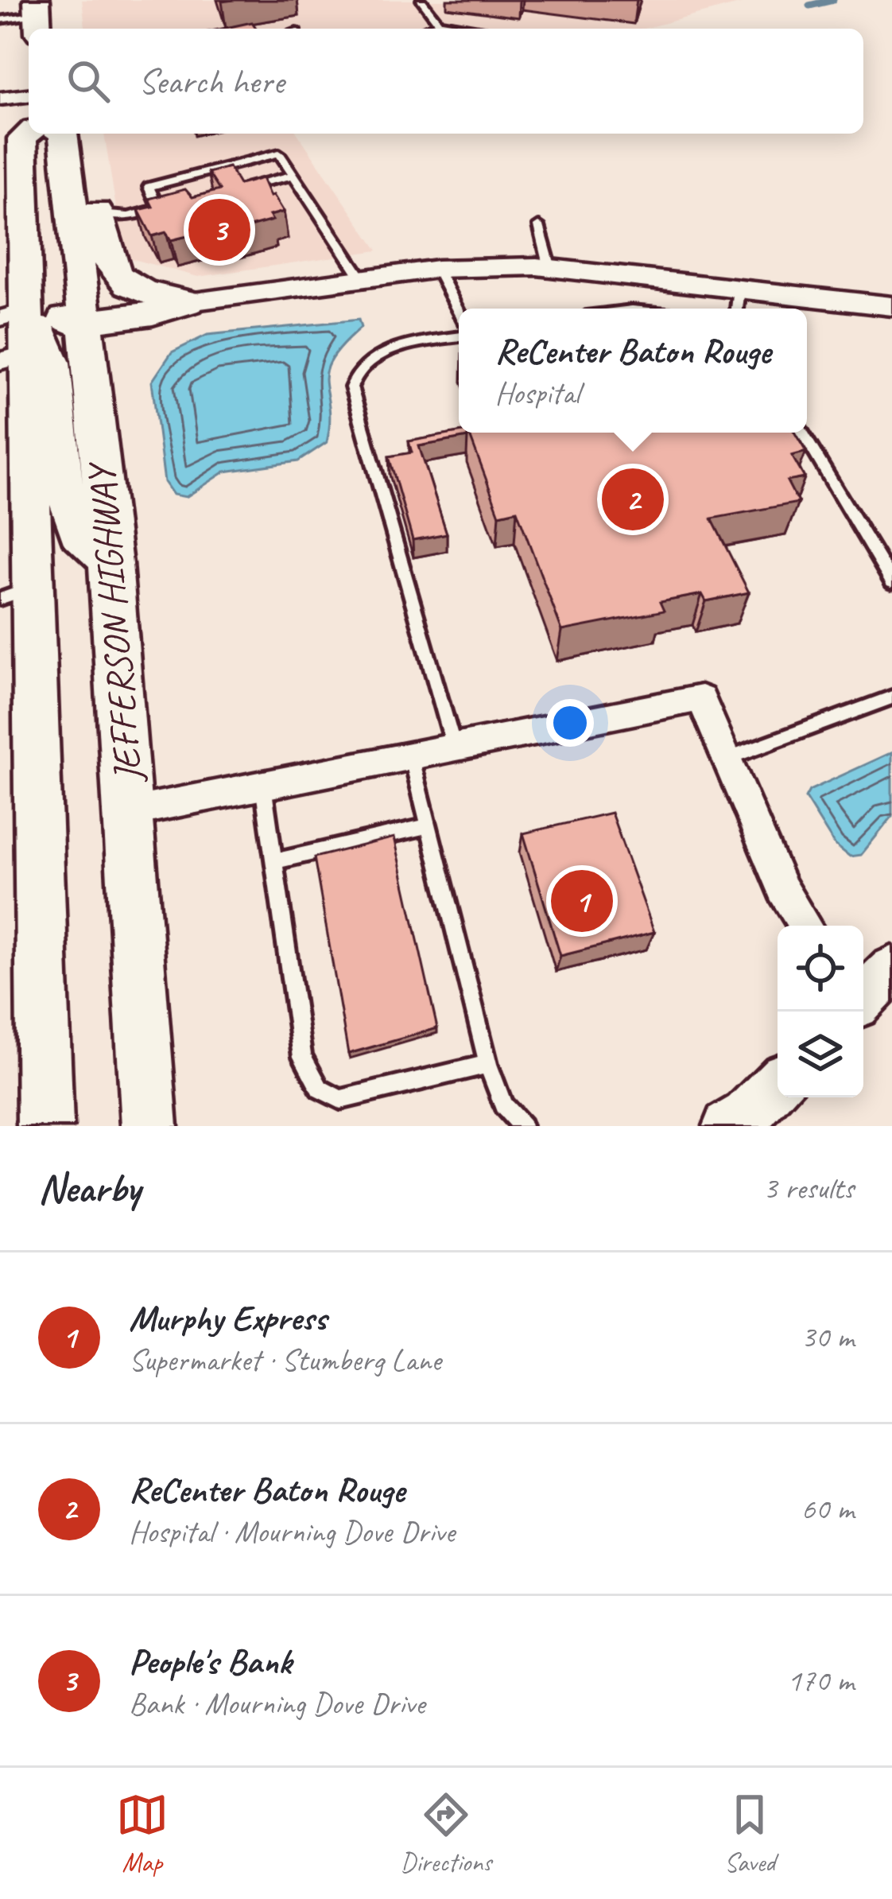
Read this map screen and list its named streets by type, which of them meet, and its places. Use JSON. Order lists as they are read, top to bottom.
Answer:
{
  "streets": {
    "main road": ["JEFFERSON HIGHWAY"]
  },
  "page": {
    "search": "Search here",
    "pins": ["3", "2", "1"],
    "popup": ["ReCenter Baton Rouge", "Hospital"],
    "heading": ["Nearby", "3 results"],
    "list": [
      {
        "mark": "1",
        "name": "Murphy Express",
        "note": "Supermarket · Stumberg Lane",
        "value": "30 m"
      },
      {
        "mark": "2",
        "name": "ReCenter Baton Rouge",
        "note": "Hospital · Mourning Dove Drive",
        "value": "60 m"
      },
      {
        "mark": "3",
        "name": "People's Bank",
        "note": "Bank · Mourning Dove Drive",
        "value": "170 m"
      }
    ],
    "nav": ["Map", "Directions", "Saved"]
  }
}
